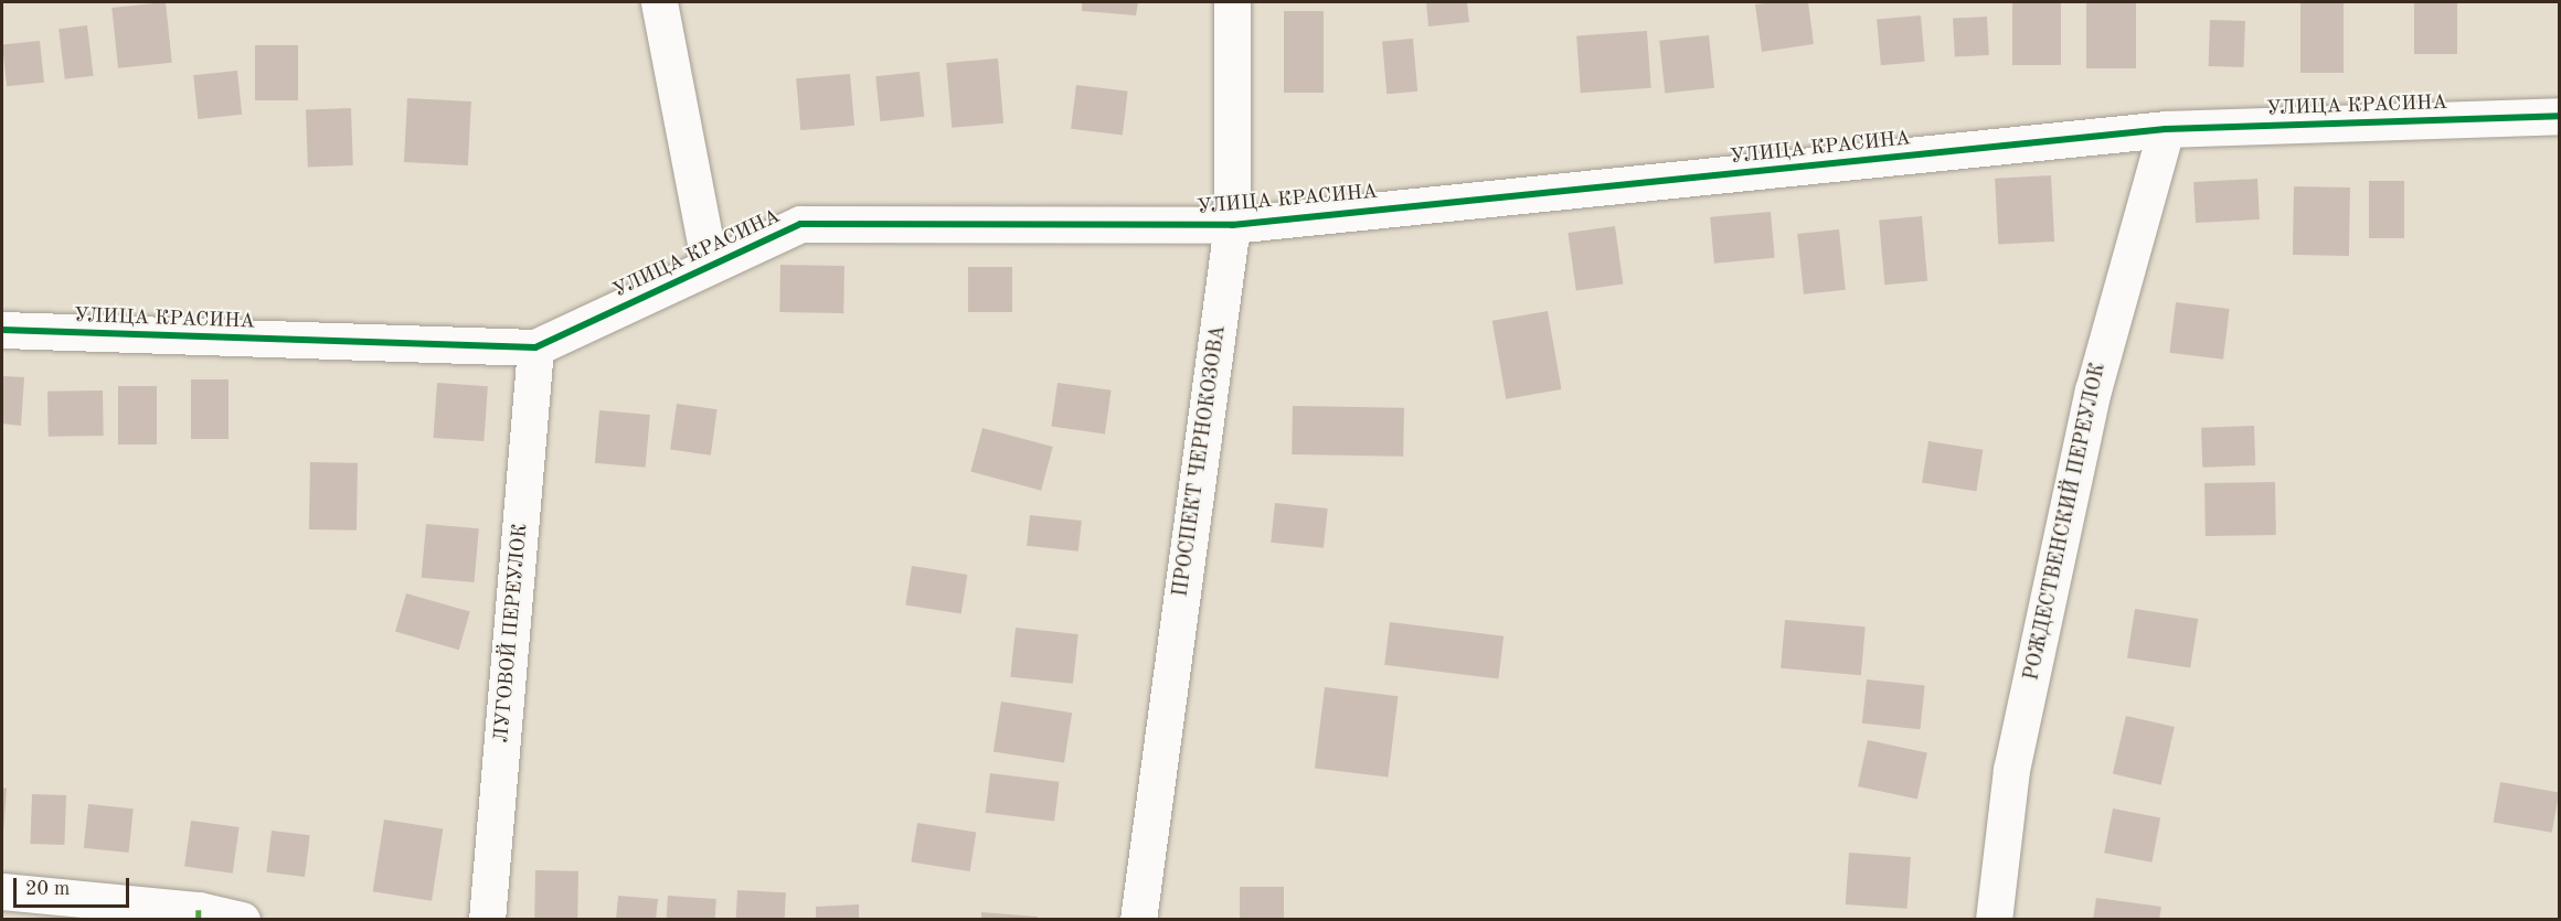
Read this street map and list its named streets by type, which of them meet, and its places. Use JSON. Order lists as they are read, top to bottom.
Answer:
{
  "streets": {
    "street": [
      "УЛИЦА КРАСИНА",
      "ПРОСПЕКТ ЧЕРНОКОЗОВА",
      "РОЖДЕСТВЕНСКИЙ ПЕРЕУЛОК",
      "ЛУГОВОЙ ПЕРЕУЛОК"
    ]
  },
  "crossings": [
    ["УЛИЦА КРАСИНА", "ПРОСПЕКТ ЧЕРНОКОЗОВА"],
    ["УЛИЦА КРАСИНА", "РОЖДЕСТВЕНСКИЙ ПЕРЕУЛОК"],
    ["УЛИЦА КРАСИНА", "ЛУГОВОЙ ПЕРЕУЛОК"]
  ],
  "scale_bar": "20 m"
}
